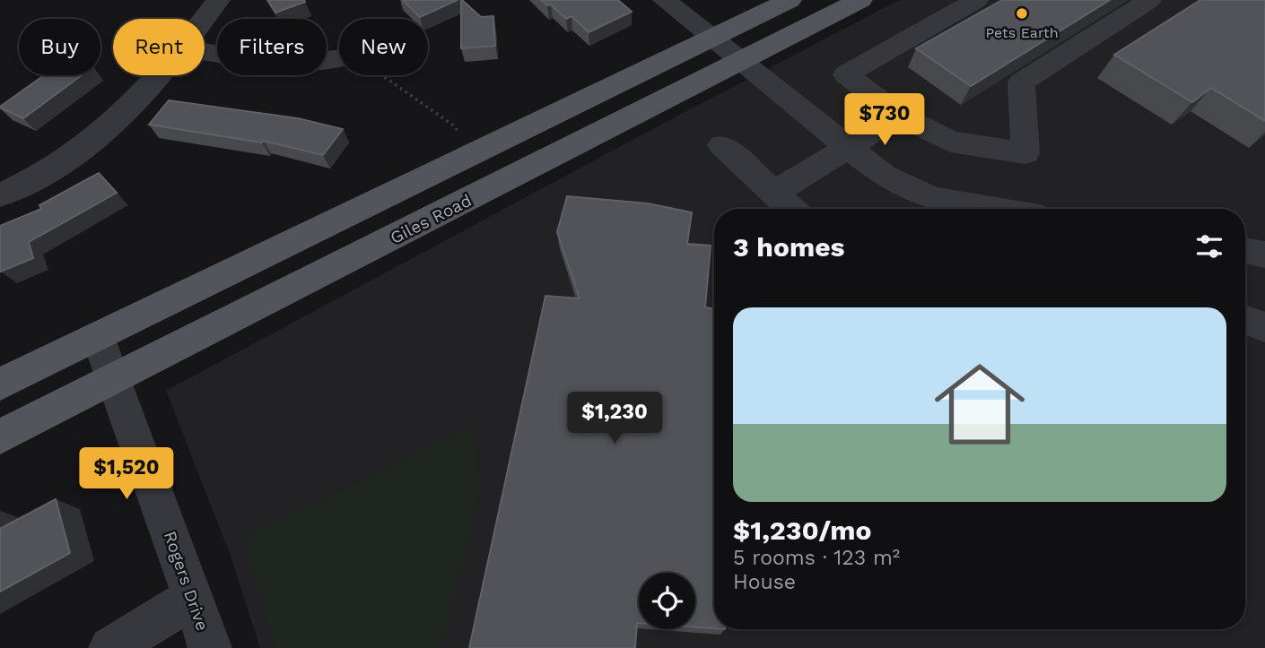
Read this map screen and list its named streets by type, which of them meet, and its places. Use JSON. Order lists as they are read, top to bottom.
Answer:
{
  "streets": {
    "main road": ["Giles Road"],
    "street": ["Rogers Drive"]
  },
  "crossings": [
    ["Giles Road", "Rogers Drive"]
  ],
  "places": ["Pets Earth"],
  "page": {
    "chip": [
      "Buy",
      "Rent",
      "Filters",
      "New"
    ],
    "price": ["$730", "$1,230", "$1,520"],
    "heading": "3 homes",
    "list": [
      {
        "name": "$1,230/mo",
        "note": "5 rooms · 123 m² · House"
      }
    ]
  }
}
